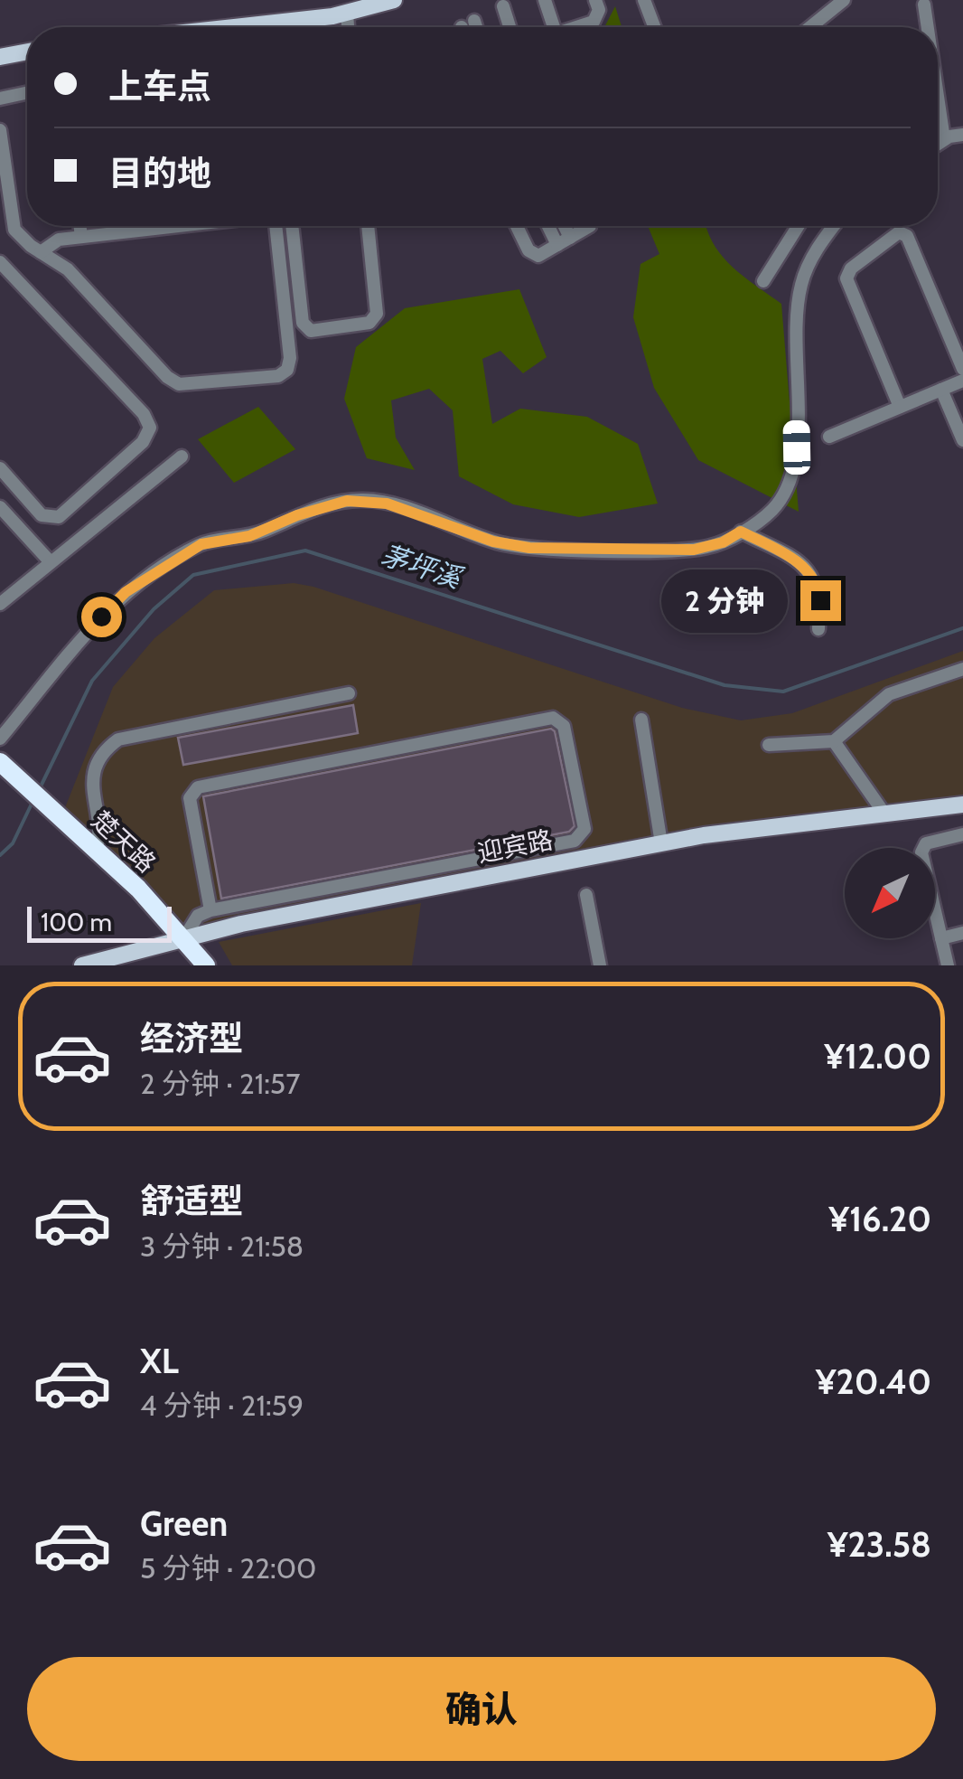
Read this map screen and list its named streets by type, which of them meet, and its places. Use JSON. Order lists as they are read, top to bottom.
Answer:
{
  "streets": {
    "highway": ["楚天路"],
    "main road": ["迎宾路"]
  },
  "crossings": [
    ["楚天路", "迎宾路"]
  ],
  "water": ["茅坪溪"],
  "scale_bar": "100 m",
  "north": "bottom left",
  "page": {
    "banner": ["上车点", "目的地"],
    "bubble": "2 分钟",
    "scale": "100 m",
    "list": [
      {
        "name": "经济型",
        "note": "2 分钟 · 21:57",
        "value": "¥12.00"
      },
      {
        "name": "舒适型",
        "note": "3 分钟 · 21:58",
        "value": "¥16.20"
      },
      {
        "name": "XL",
        "note": "4 分钟 · 21:59",
        "value": "¥20.40"
      },
      {
        "name": "Green",
        "note": "5 分钟 · 22:00",
        "value": "¥23.58"
      }
    ],
    "buttons": "确认"
  }
}
